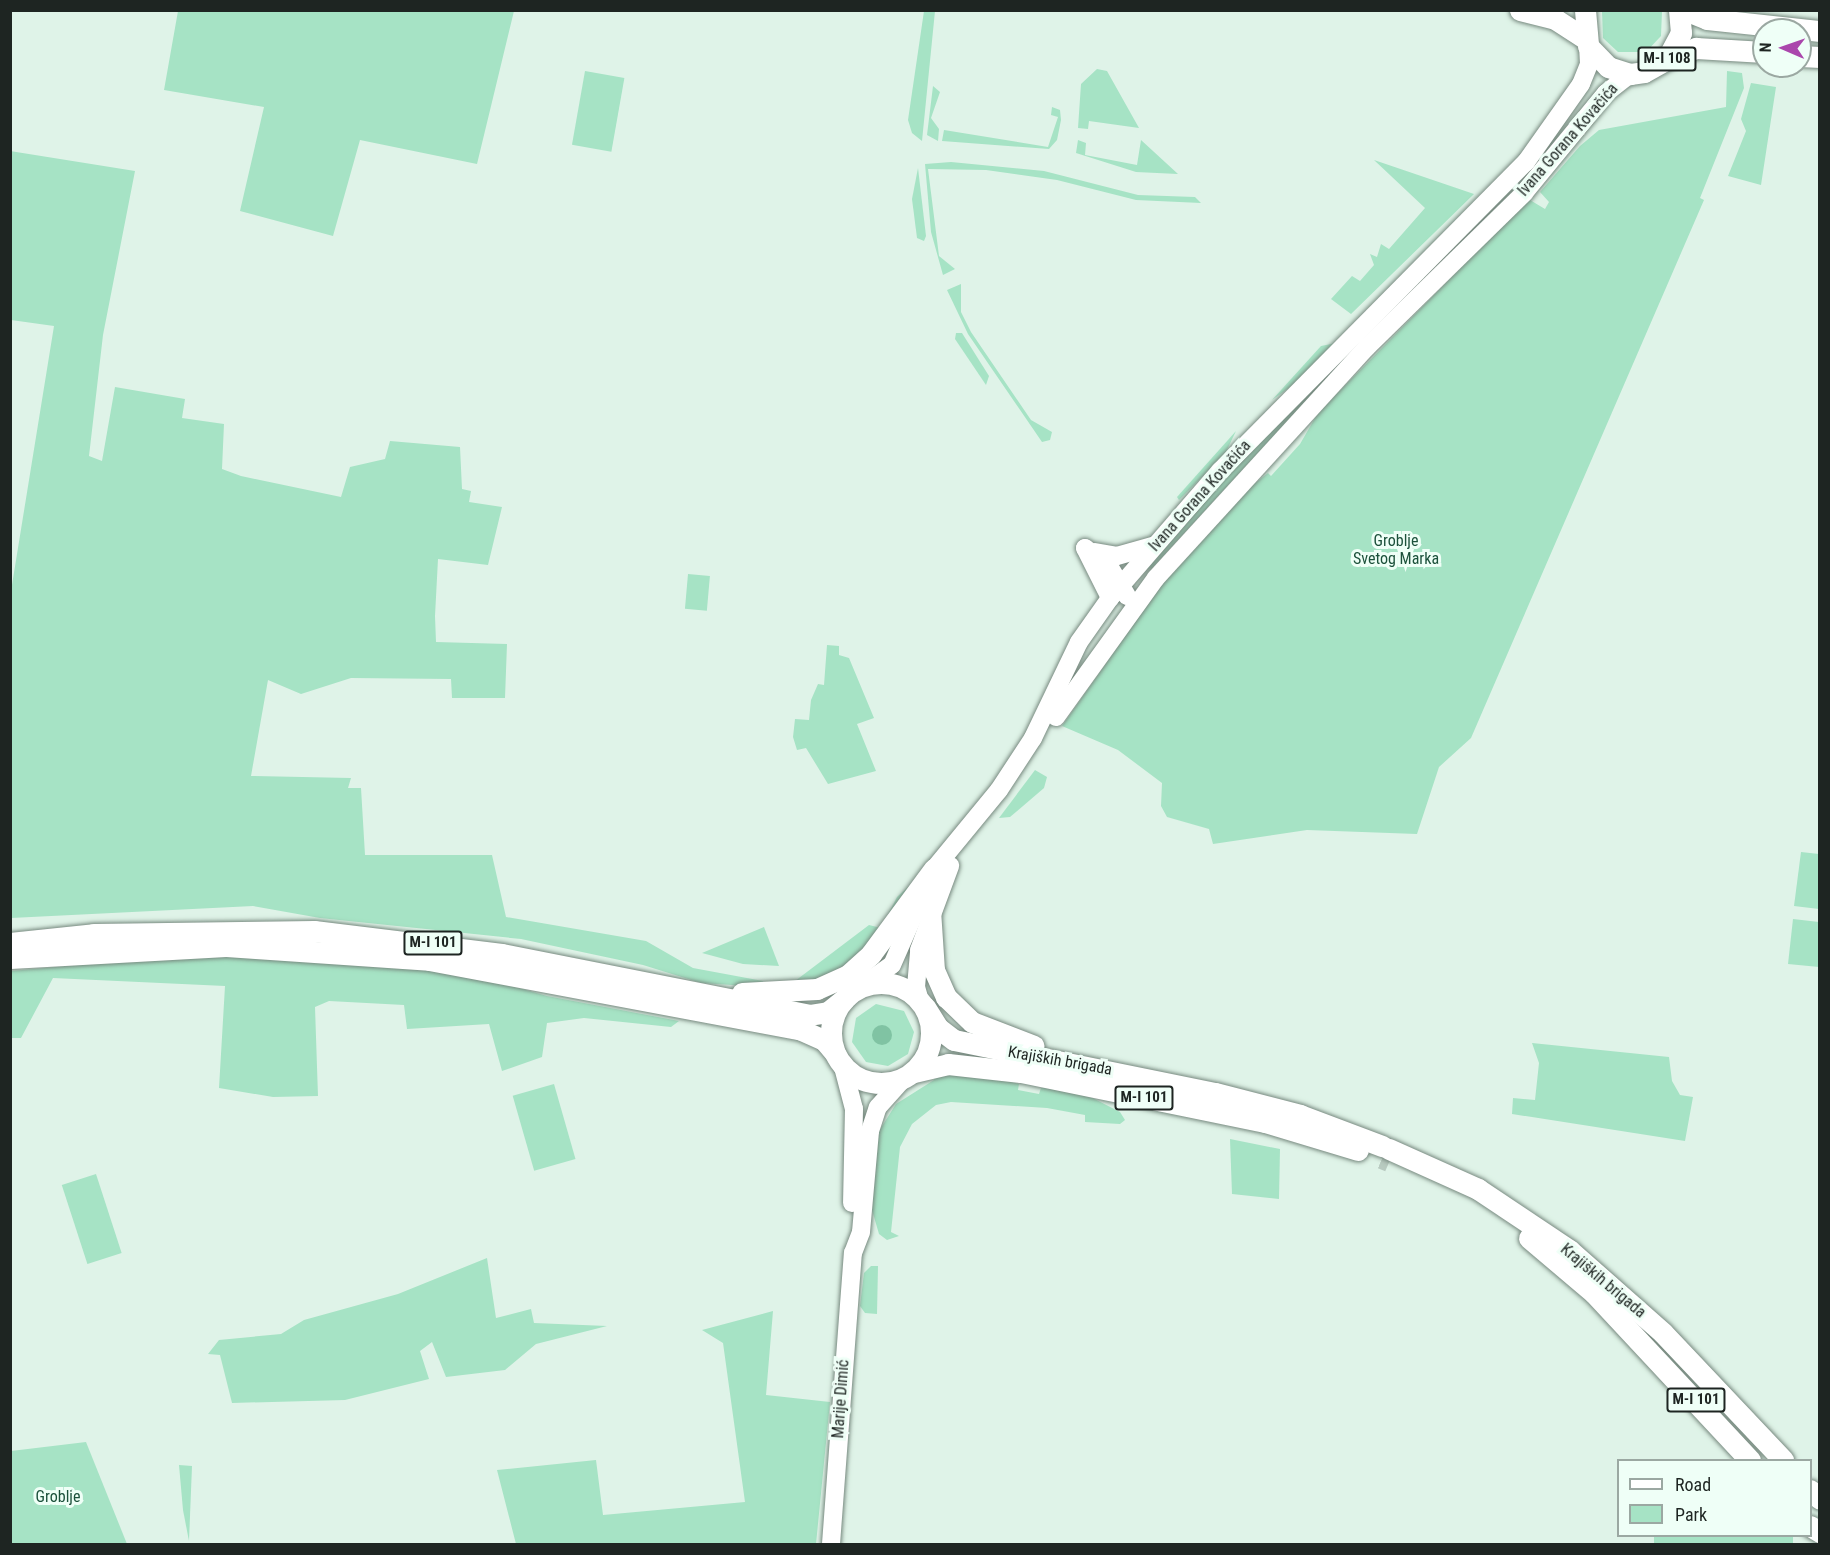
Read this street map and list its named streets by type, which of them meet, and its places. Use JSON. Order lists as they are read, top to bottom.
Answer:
{
  "streets": {
    "main road": [
      "M-I 108",
      "Ivana Gorana Kovačića",
      "M-I 101",
      "Krajiških brigada",
      "Marije Dimić"
    ]
  },
  "crossings": [
    ["M-I 108", "Ivana Gorana Kovačića"],
    ["Ivana Gorana Kovačića", "M-I 101"],
    ["Ivana Gorana Kovačića", "Krajiških brigada"],
    ["Ivana Gorana Kovačića", "Marije Dimić"],
    ["M-I 101", "Krajiških brigada"],
    ["M-I 101", "Marije Dimić"],
    ["Krajiških brigada", "Marije Dimić"]
  ],
  "parks": ["Groblje Svetog Marka", "Groblje"],
  "legend": ["Road", "Park"],
  "north": "left"
}
